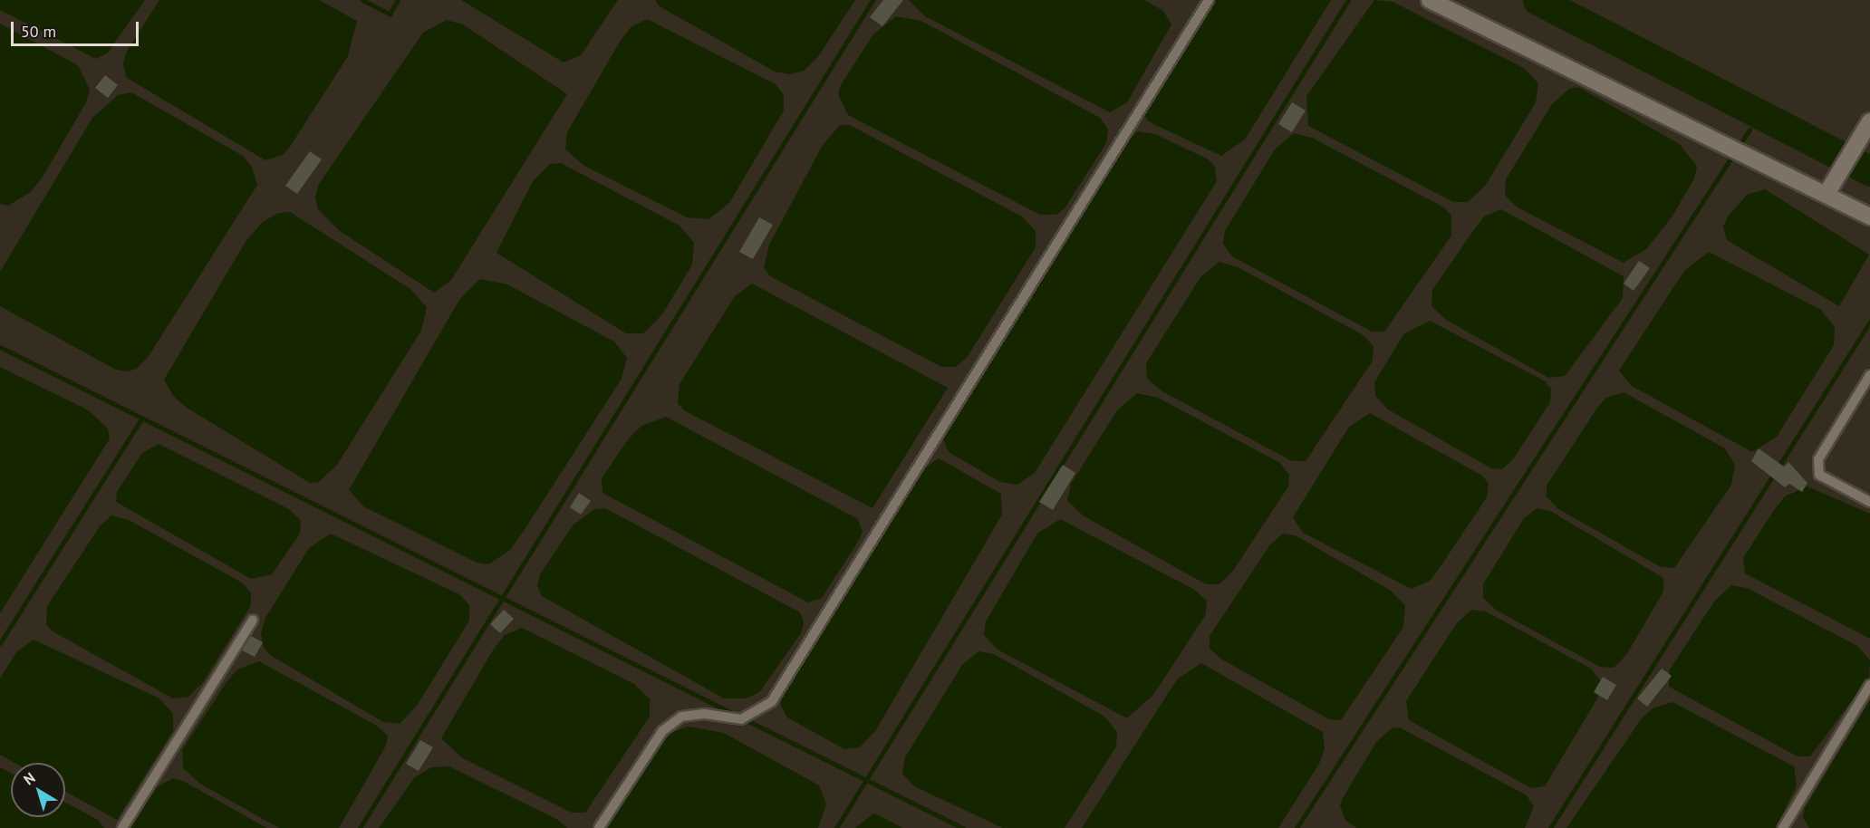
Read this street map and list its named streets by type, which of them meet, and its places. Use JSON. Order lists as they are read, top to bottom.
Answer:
{
  "scale_bar": "50 m",
  "north": "top left"
}
